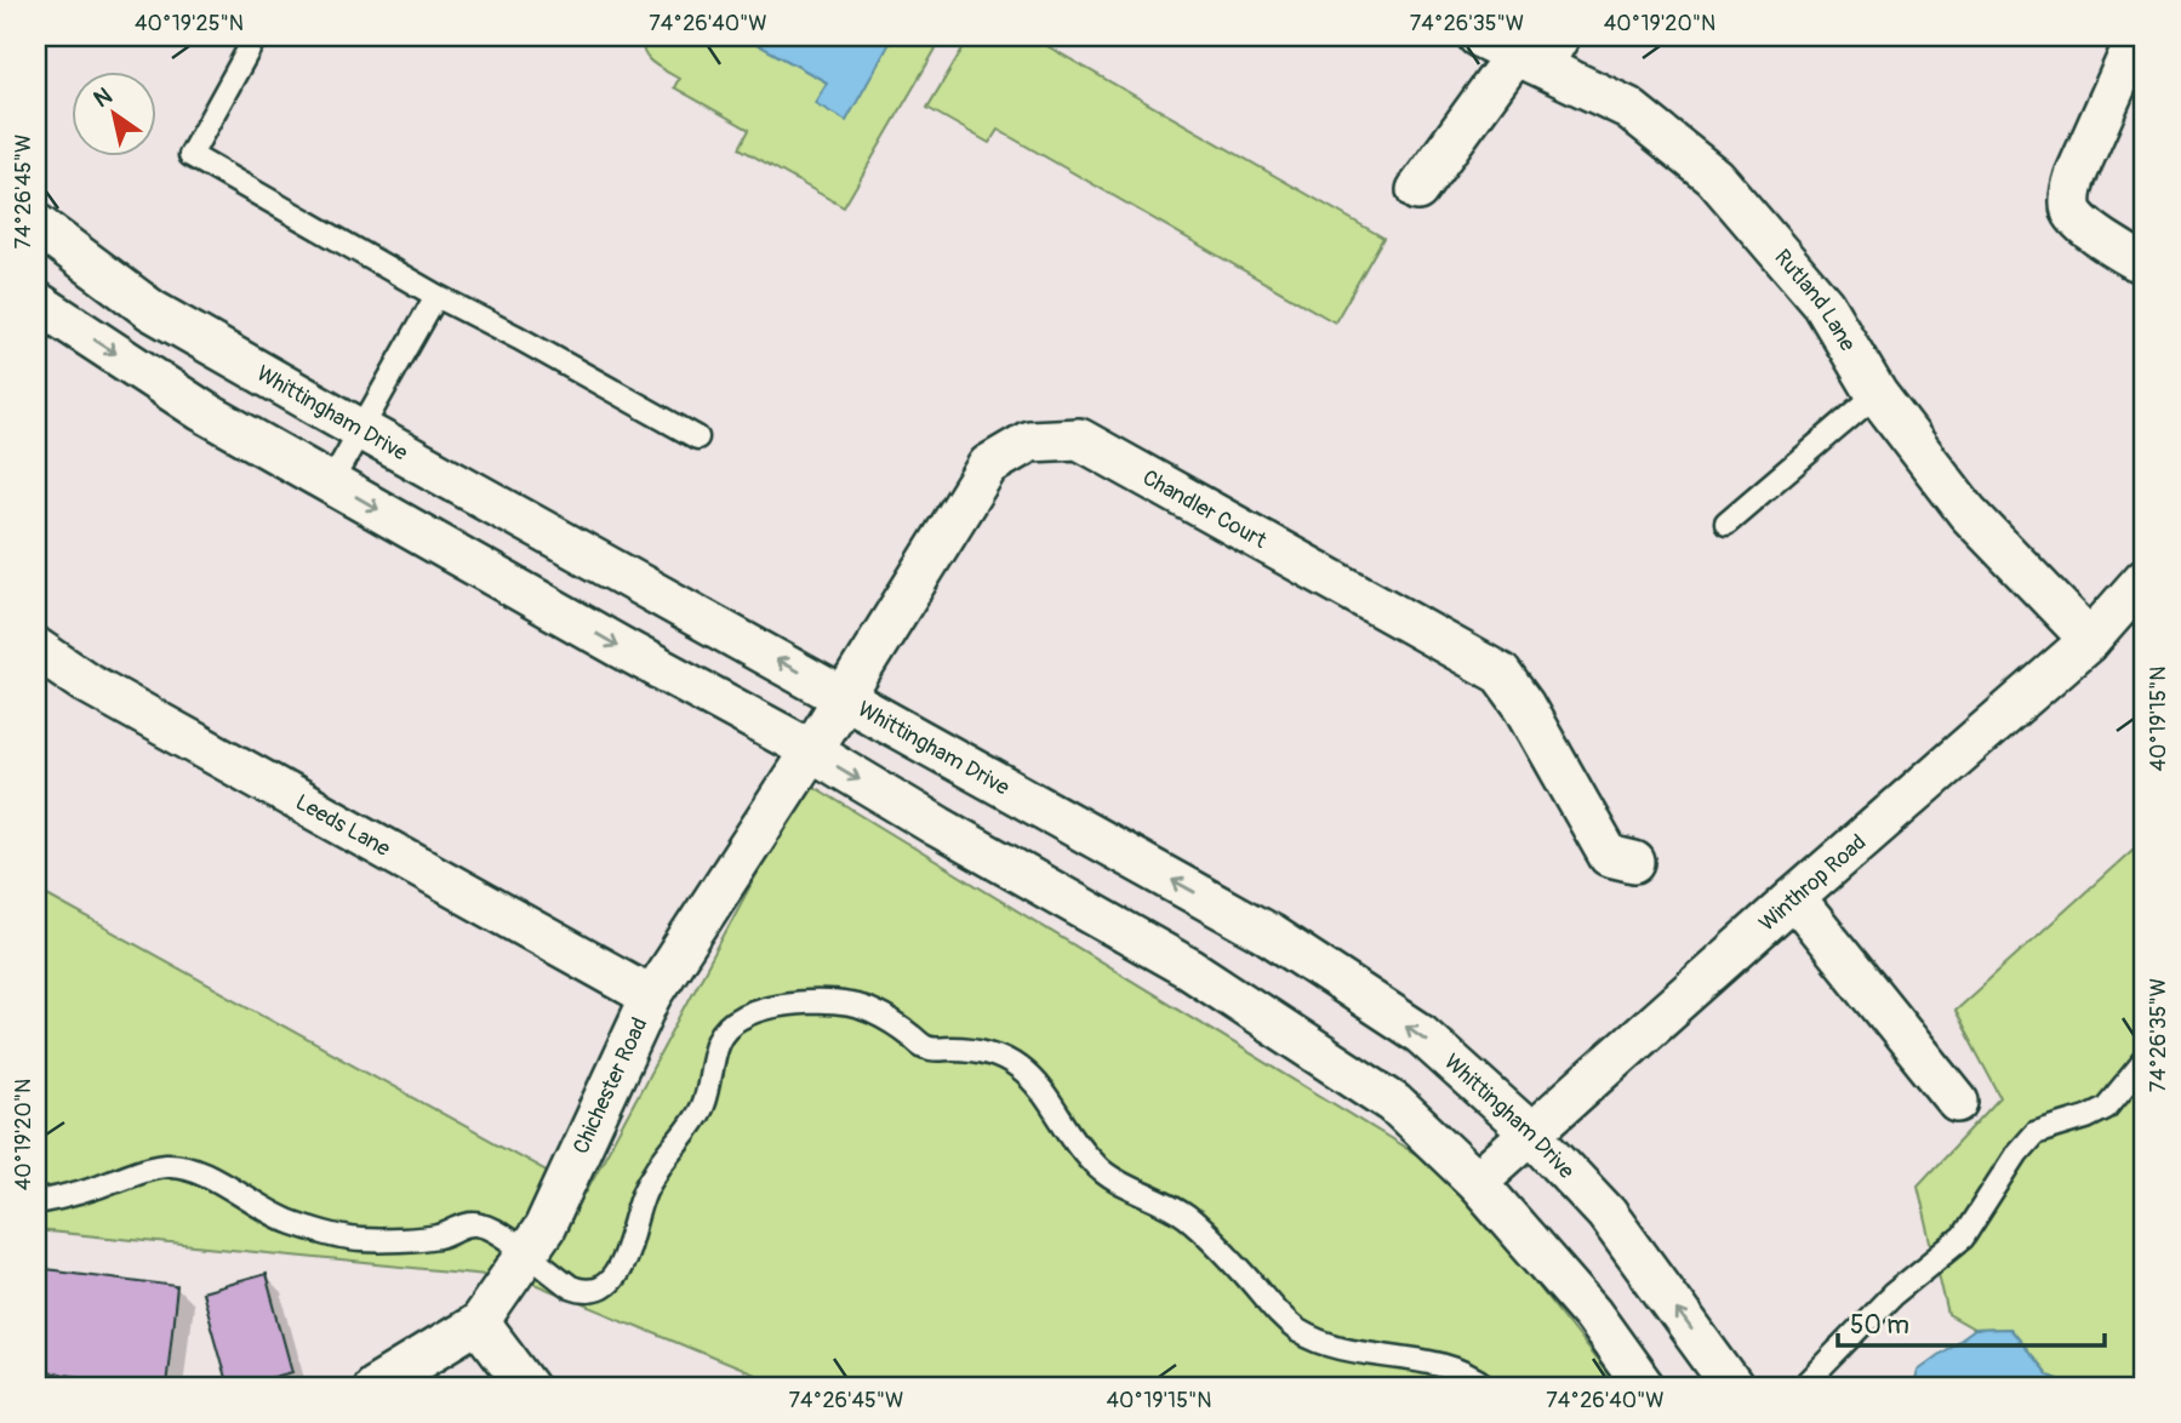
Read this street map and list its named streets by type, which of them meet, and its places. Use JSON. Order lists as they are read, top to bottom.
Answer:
{
  "streets": {
    "street": [
      "Rutland Lane",
      "Whittingham Drive",
      "Chandler Court",
      "Leeds Lane",
      "Winthrop Road",
      "Chichester Road"
    ]
  },
  "crossings": [
    ["Rutland Lane", "Winthrop Road"],
    ["Whittingham Drive", "Chandler Court"],
    ["Whittingham Drive", "Winthrop Road"],
    ["Chandler Court", "Chichester Road"],
    ["Leeds Lane", "Chichester Road"]
  ],
  "scale_bar": "50 m",
  "north": "top left",
  "coordinates": [
    "40°19'25\"N",
    "74°26'40\"W",
    "74°26'35\"W",
    "40°19'20\"N",
    "74°26'45\"W",
    "40°19'15\"N"
  ]
}
